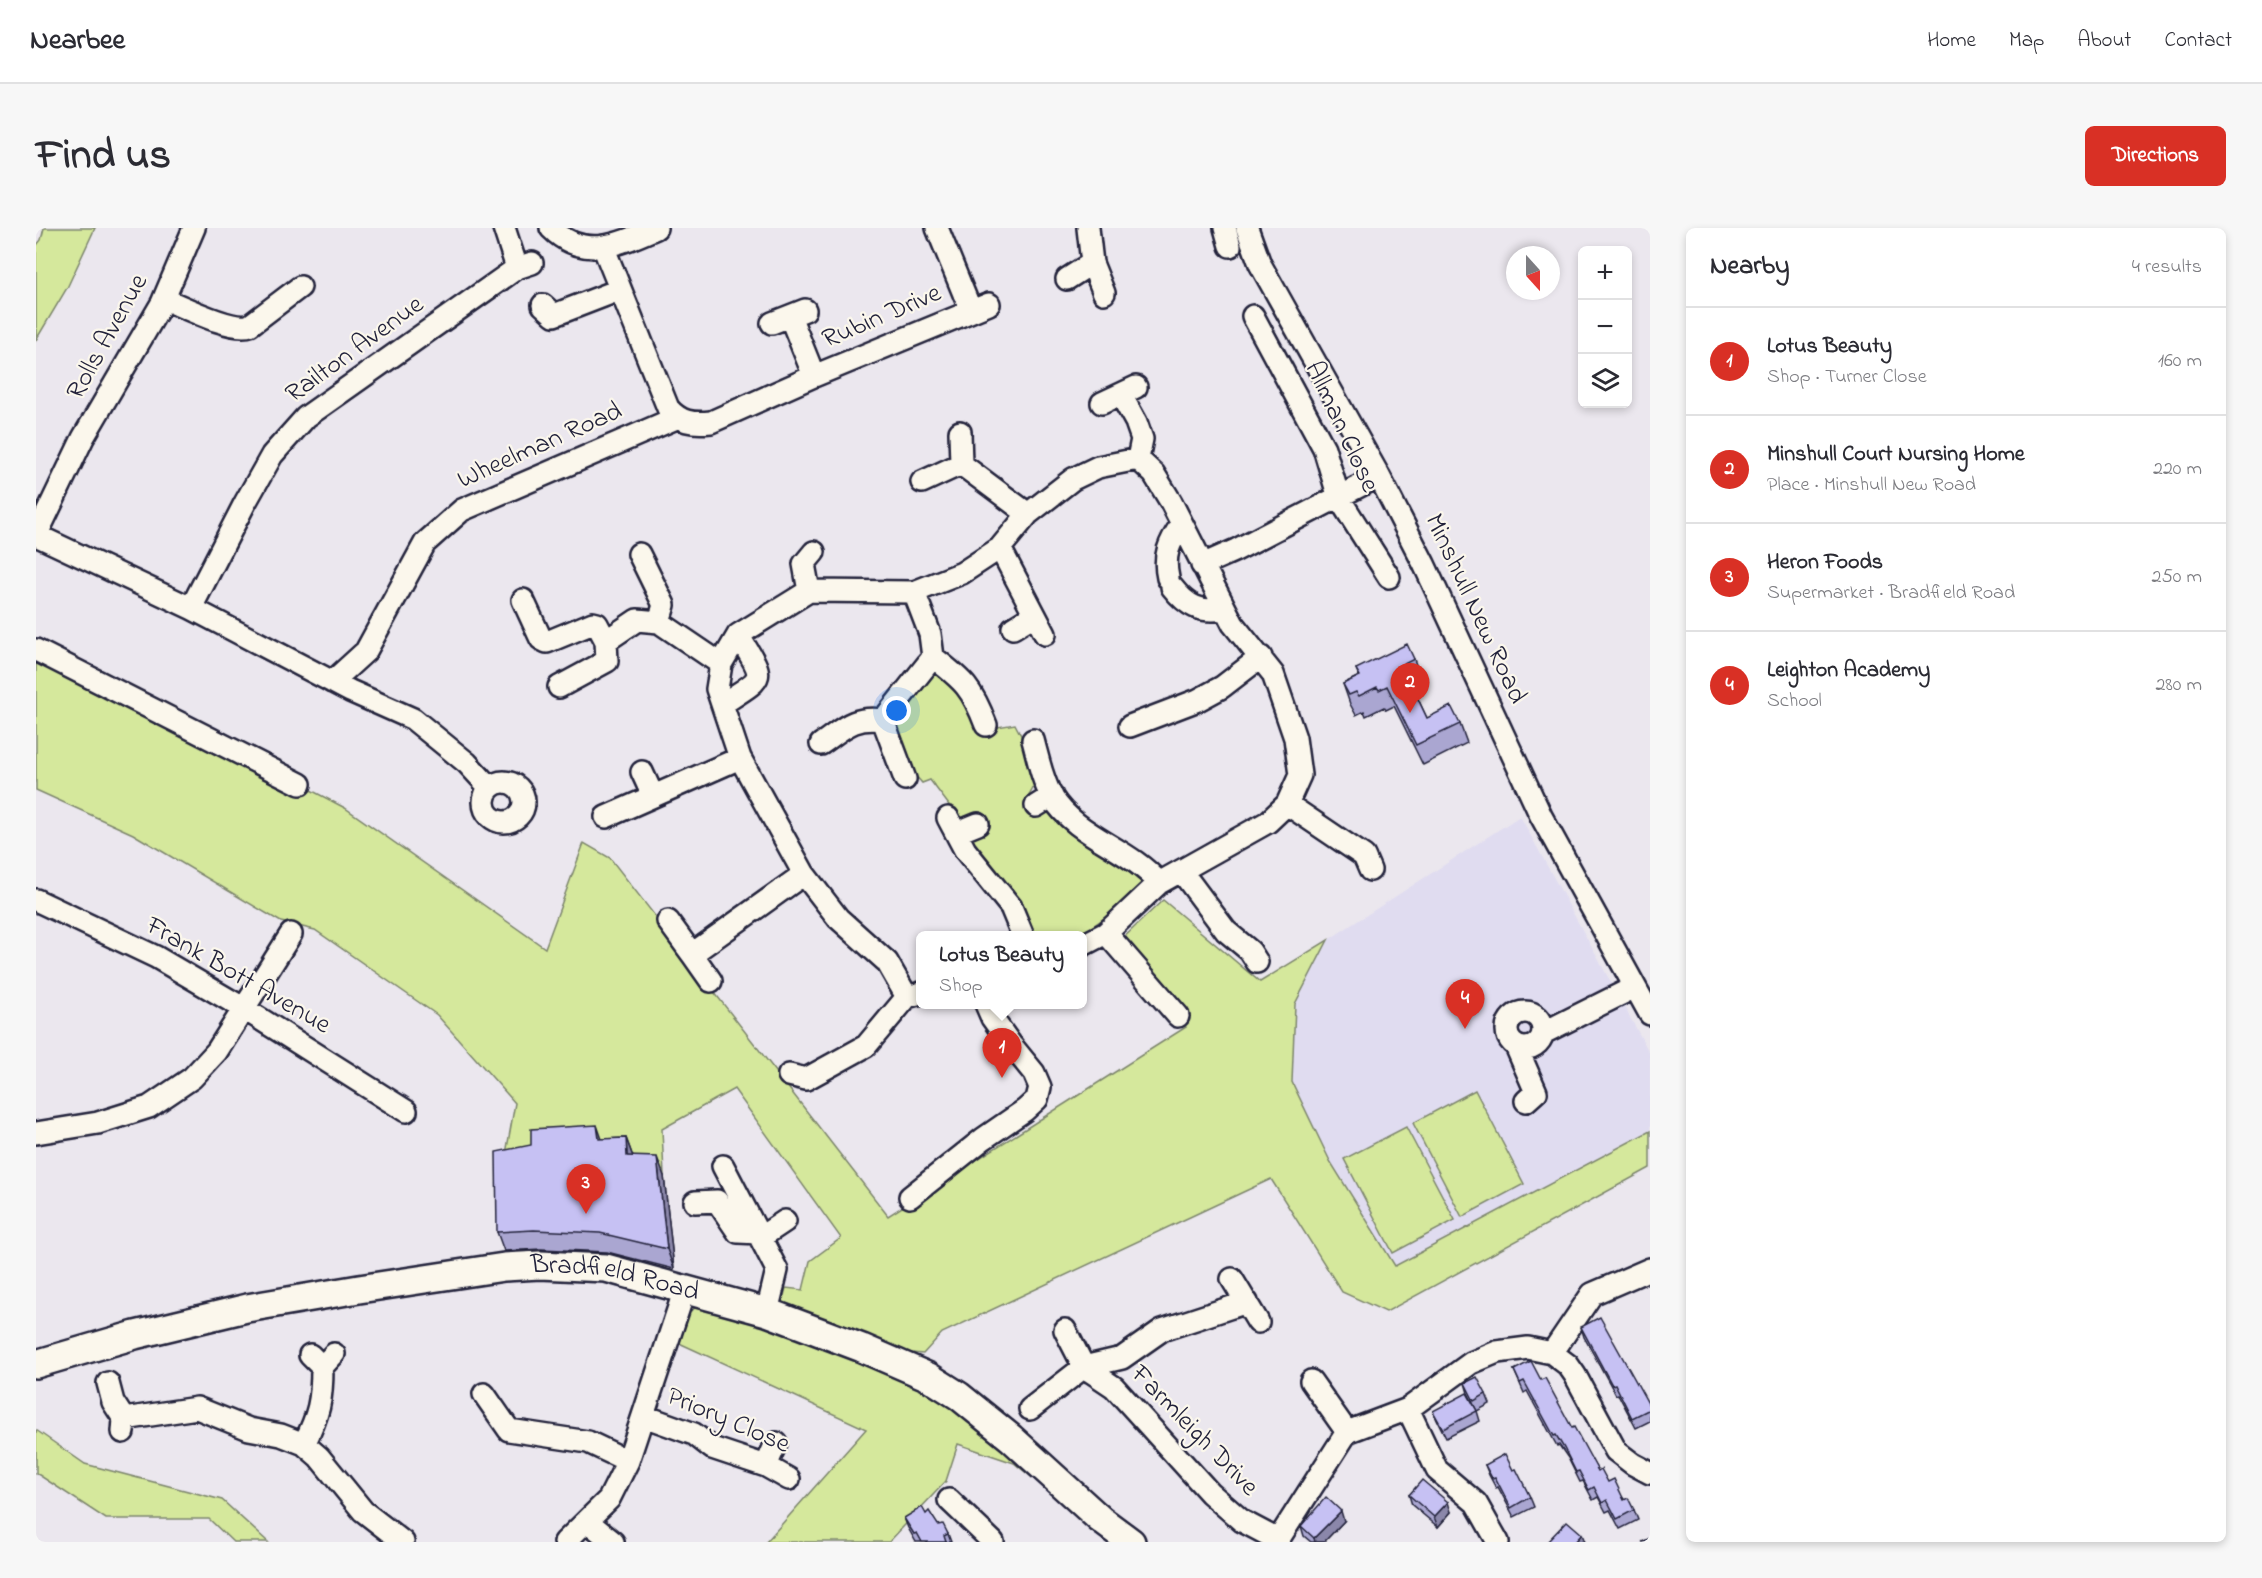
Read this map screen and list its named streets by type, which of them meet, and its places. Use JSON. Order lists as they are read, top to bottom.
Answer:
{
  "streets": {
    "main road": ["Bradfield Road"],
    "street": [
      "Rubin Drive",
      "Rolls Avenue",
      "Railton Avenue",
      "Allman Close",
      "Wheelman Road",
      "Minshull New Road",
      "Frank Bott Avenue",
      "Priory Close",
      "Farmleigh Drive"
    ]
  },
  "crossings": [
    ["Rubin Drive", "Wheelman Road"]
  ],
  "north": "bottom",
  "page": {
    "header": "Nearbee",
    "nav": [
      "Home",
      "Map",
      "About",
      "Contact"
    ],
    "title": "Find us",
    "buttons": "Directions",
    "heading": ["Nearby", "4 results"],
    "map_buttons": ["+", "−"],
    "list": [
      {
        "mark": "1",
        "name": "Lotus Beauty",
        "note": "Shop · Turner Close",
        "value": "160 m"
      },
      {
        "mark": "2",
        "name": "Minshull Court Nursing Home",
        "note": "Place · Minshull New Road",
        "value": "220 m"
      },
      {
        "mark": "3",
        "name": "Heron Foods",
        "note": "Supermarket · Bradfield Road",
        "value": "250 m"
      },
      {
        "mark": "4",
        "name": "Leighton Academy",
        "note": "School",
        "value": "280 m"
      }
    ],
    "pins": [
      "2",
      "4",
      "1",
      "3"
    ],
    "popup": ["Lotus Beauty", "Shop"]
  }
}
